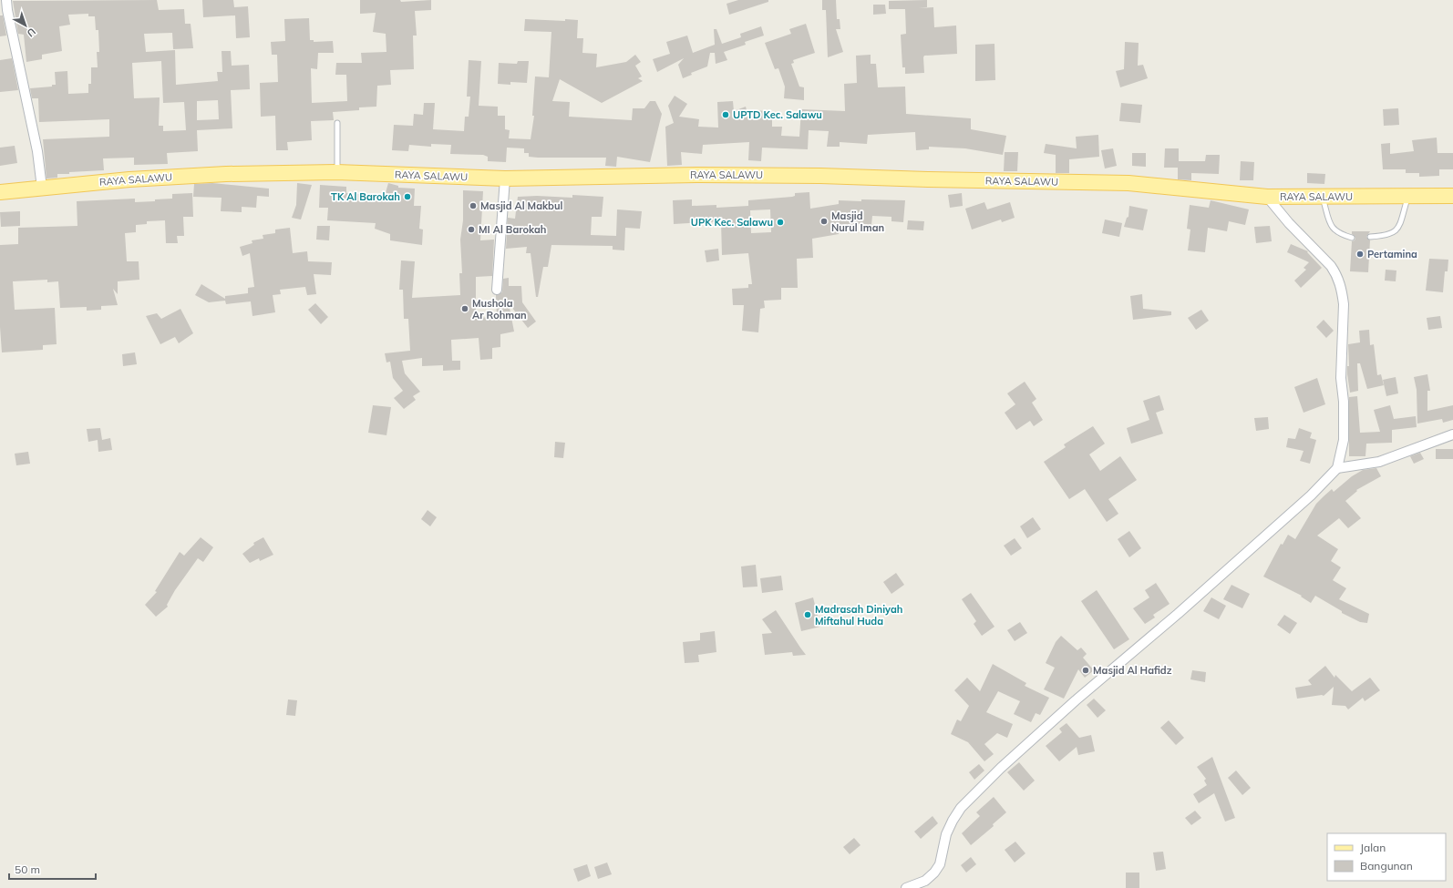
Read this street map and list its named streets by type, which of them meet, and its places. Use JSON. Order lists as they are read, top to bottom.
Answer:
{
  "streets": {
    "main road": ["RAYA SALAWU"]
  },
  "places": [
    "UPTD Kec. Salawu",
    "TK Al Barokah",
    "Masjid Al Makbul",
    "Masjid Nurul Iman",
    "UPK Kec. Salawu",
    "MI Al Barokah",
    "Pertamina",
    "Mushola Ar Rohman",
    "Madrasah Diniyah Miftahul Huda",
    "Masjid Al Hafidz"
  ],
  "legend": ["Jalan", "Bangunan"],
  "scale_bar": "50 m",
  "north": "bottom right"
}
